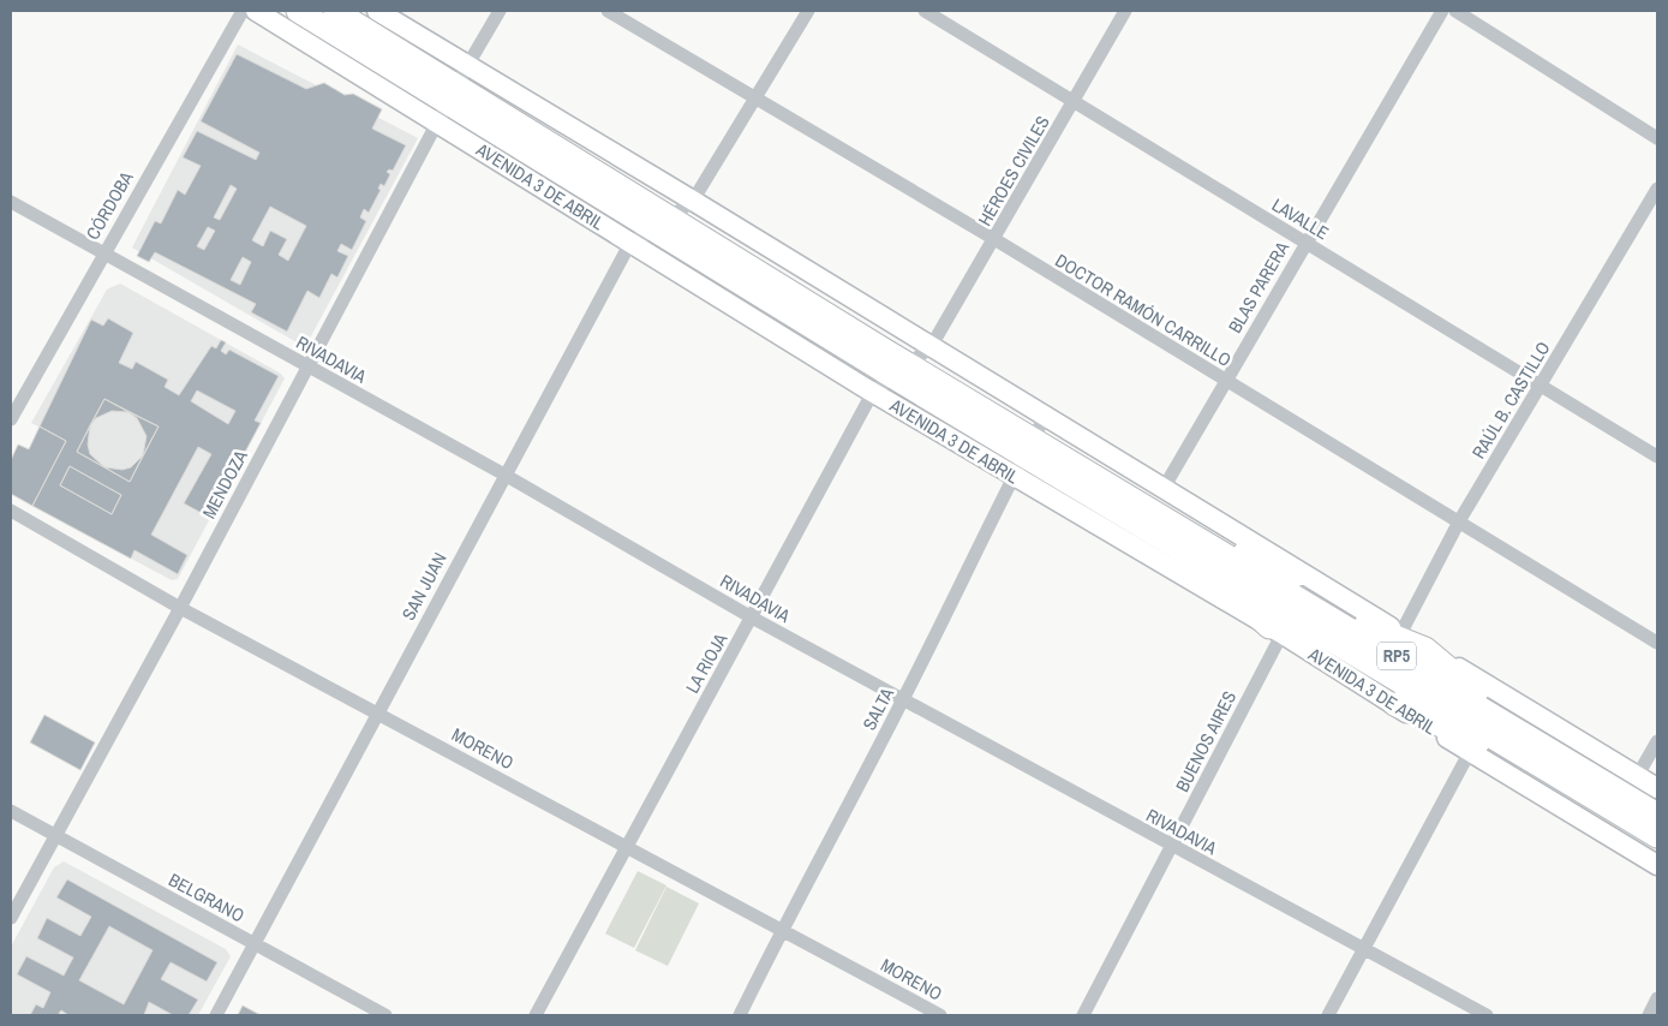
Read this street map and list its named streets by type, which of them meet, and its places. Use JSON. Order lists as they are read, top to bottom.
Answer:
{
  "streets": {
    "highway": ["AVENIDA 3 DE ABRIL"],
    "street": [
      "HÉROES CIVILES",
      "CÓRDOBA",
      "LAVALLE",
      "BLAS PARERA",
      "DOCTOR RAMÓN CARRILLO",
      "RIVADAVIA",
      "RAÚL B. CASTILLO",
      "MENDOZA",
      "SAN JUAN",
      "LA RIOJA",
      "SALTA",
      "BUENOS AIRES",
      "MORENO",
      "BELGRANO"
    ]
  },
  "crossings": [
    ["HÉROES CIVILES", "AVENIDA 3 DE ABRIL"],
    ["HÉROES CIVILES", "LAVALLE"],
    ["HÉROES CIVILES", "DOCTOR RAMÓN CARRILLO"],
    ["HÉROES CIVILES", "LA RIOJA"],
    ["AVENIDA 3 DE ABRIL", "BLAS PARERA"],
    ["AVENIDA 3 DE ABRIL", "RAÚL B. CASTILLO"],
    ["AVENIDA 3 DE ABRIL", "MENDOZA"],
    ["AVENIDA 3 DE ABRIL", "SAN JUAN"],
    ["AVENIDA 3 DE ABRIL", "LA RIOJA"],
    ["AVENIDA 3 DE ABRIL", "SALTA"],
    ["AVENIDA 3 DE ABRIL", "BUENOS AIRES"],
    ["CÓRDOBA", "RIVADAVIA"],
    ["LAVALLE", "BLAS PARERA"],
    ["LAVALLE", "RAÚL B. CASTILLO"],
    ["BLAS PARERA", "DOCTOR RAMÓN CARRILLO"],
    ["DOCTOR RAMÓN CARRILLO", "RAÚL B. CASTILLO"],
    ["RIVADAVIA", "MENDOZA"],
    ["RIVADAVIA", "SAN JUAN"],
    ["RIVADAVIA", "LA RIOJA"],
    ["RIVADAVIA", "SALTA"],
    ["RIVADAVIA", "BUENOS AIRES"],
    ["MENDOZA", "MORENO"],
    ["MENDOZA", "BELGRANO"],
    ["SAN JUAN", "MORENO"],
    ["SAN JUAN", "BELGRANO"],
    ["LA RIOJA", "MORENO"],
    ["SALTA", "MORENO"]
  ]
}
